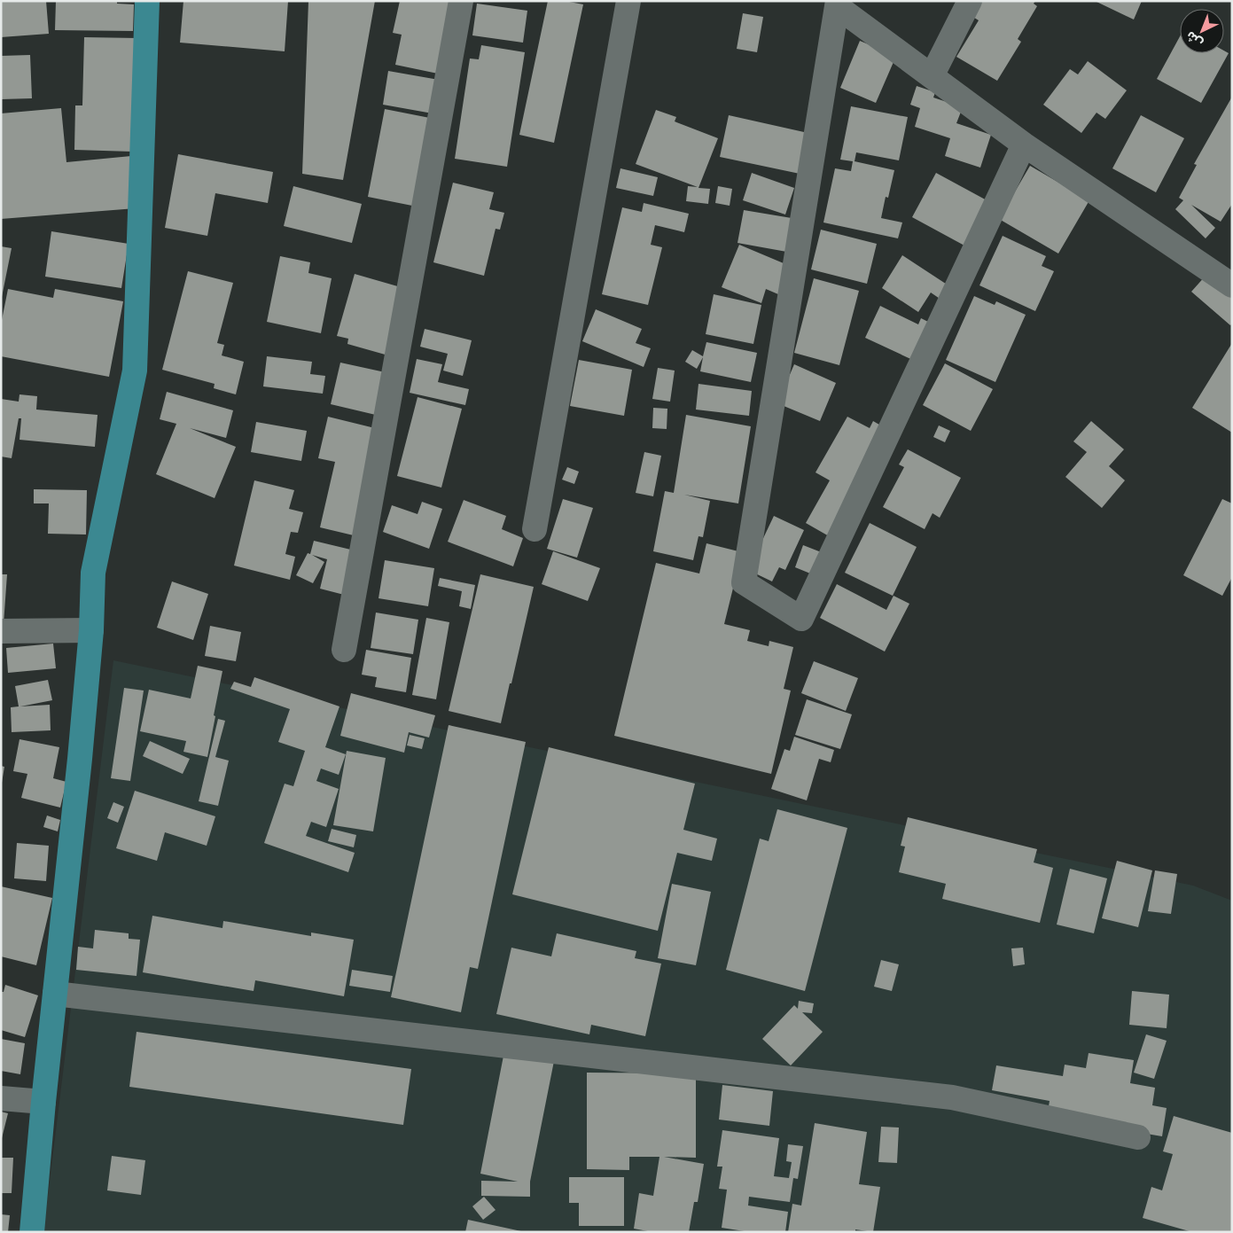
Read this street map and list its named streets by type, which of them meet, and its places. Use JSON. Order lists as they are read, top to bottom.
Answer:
{
  "north": "bottom left"
}
